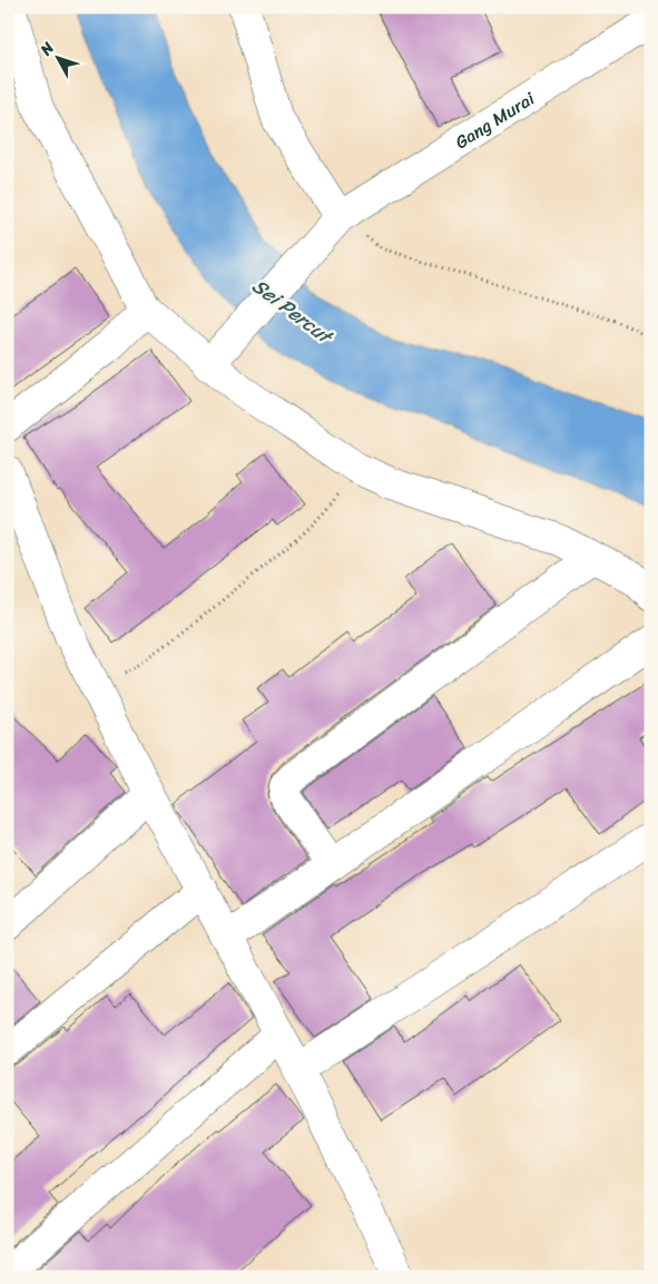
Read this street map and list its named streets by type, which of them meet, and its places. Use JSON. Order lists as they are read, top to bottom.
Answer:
{
  "streets": {
    "street": ["Gang Murai"]
  },
  "water": ["Sei Percut"],
  "north": "top left"
}
